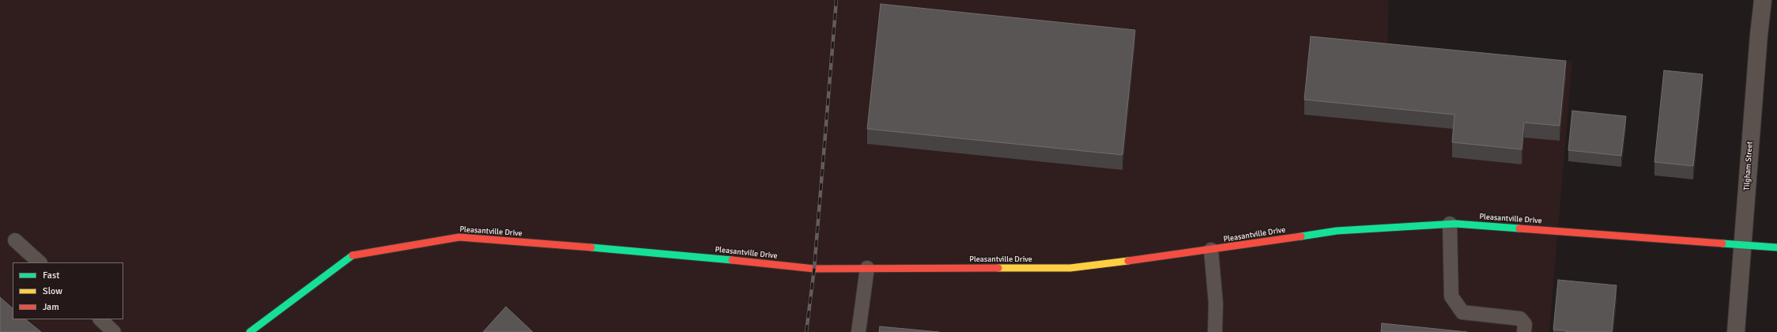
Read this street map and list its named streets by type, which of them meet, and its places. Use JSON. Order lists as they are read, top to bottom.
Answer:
{
  "streets": {
    "street": ["Tilgham Street", "Pleasantville Drive"]
  },
  "crossings": [
    ["Tilgham Street", "Pleasantville Drive"]
  ],
  "legend": ["Fast", "Slow", "Jam"]
}
